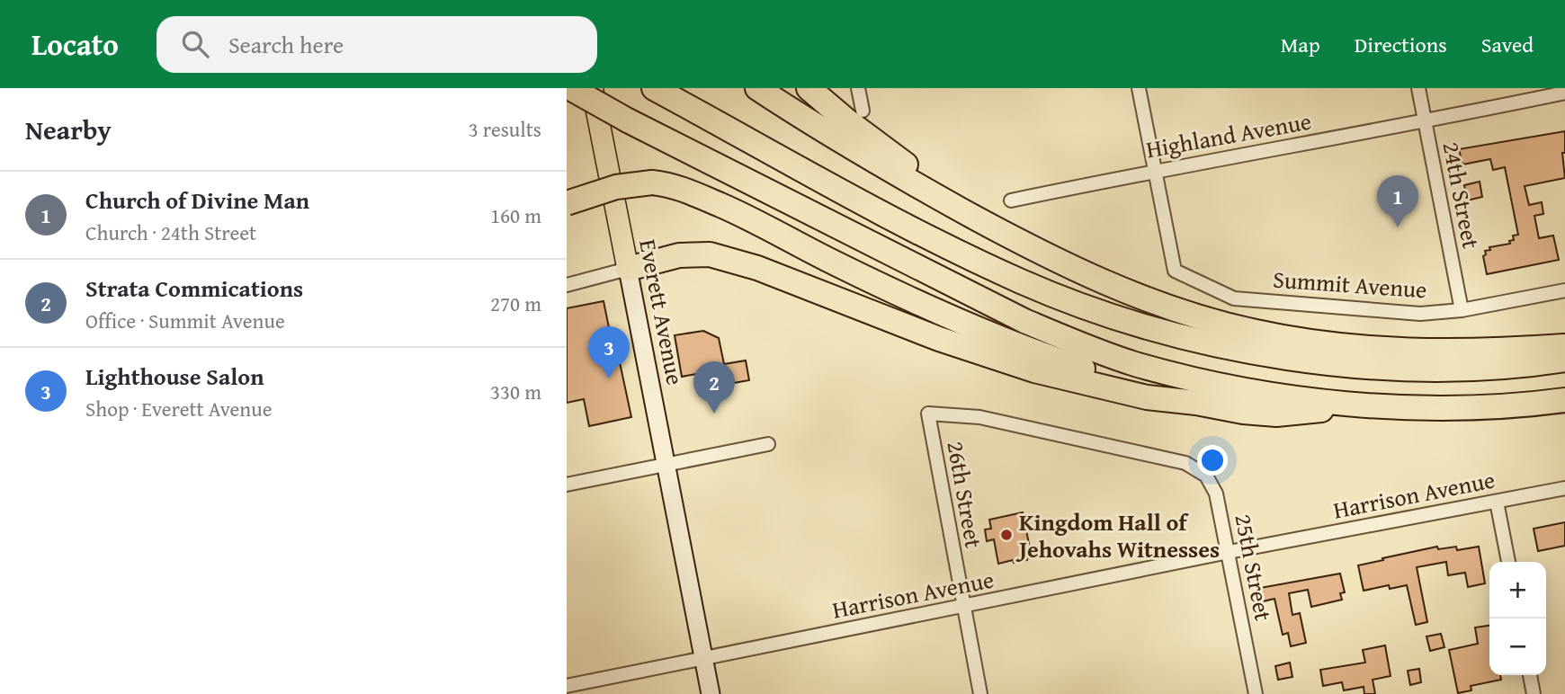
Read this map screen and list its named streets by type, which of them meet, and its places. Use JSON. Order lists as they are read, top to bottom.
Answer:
{
  "streets": {
    "main road": ["Everett Avenue"],
    "street": [
      "Highland Avenue",
      "24th Street",
      "Summit Avenue",
      "26th Street",
      "Harrison Avenue",
      "25th Street"
    ]
  },
  "crossings": [
    ["Highland Avenue", "24th Street"],
    ["Highland Avenue", "Summit Avenue"],
    ["24th Street", "Summit Avenue"],
    ["Everett Avenue", "Harrison Avenue"],
    ["26th Street", "Harrison Avenue"],
    ["26th Street", "25th Street"],
    ["Harrison Avenue", "25th Street"]
  ],
  "places": ["Kingdom Hall of Jehovahs Witnesses"],
  "page": {
    "header": "Locato",
    "search": "Search here",
    "nav": ["Map", "Directions", "Saved"],
    "heading": ["Nearby", "3 results"],
    "list": [
      {
        "mark": "1",
        "name": "Church of Divine Man",
        "note": "Church · 24th Street",
        "value": "160 m"
      },
      {
        "mark": "2",
        "name": "Strata Commications",
        "note": "Office · Summit Avenue",
        "value": "270 m"
      },
      {
        "mark": "3",
        "name": "Lighthouse Salon",
        "note": "Shop · Everett Avenue",
        "value": "330 m"
      }
    ],
    "pins": ["1", "3", "2"],
    "map_buttons": ["+", "−"]
  }
}
